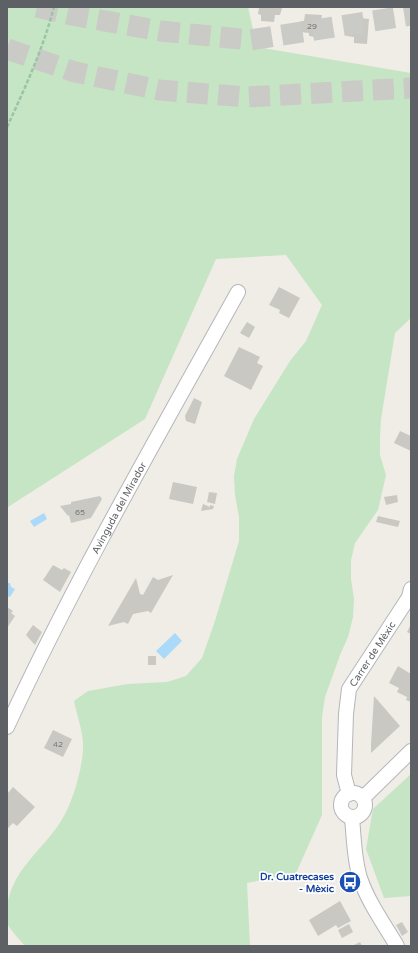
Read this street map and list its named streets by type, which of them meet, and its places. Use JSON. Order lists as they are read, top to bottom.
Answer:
{
  "streets": {
    "street": ["Avinguda del Mirador", "Carrer de Mèxic"]
  },
  "places": {
    "bus stop": ["Dr. Cuatrecases - Mèxic"]
  },
  "house_numbers": ["29", "65", "42"]
}
